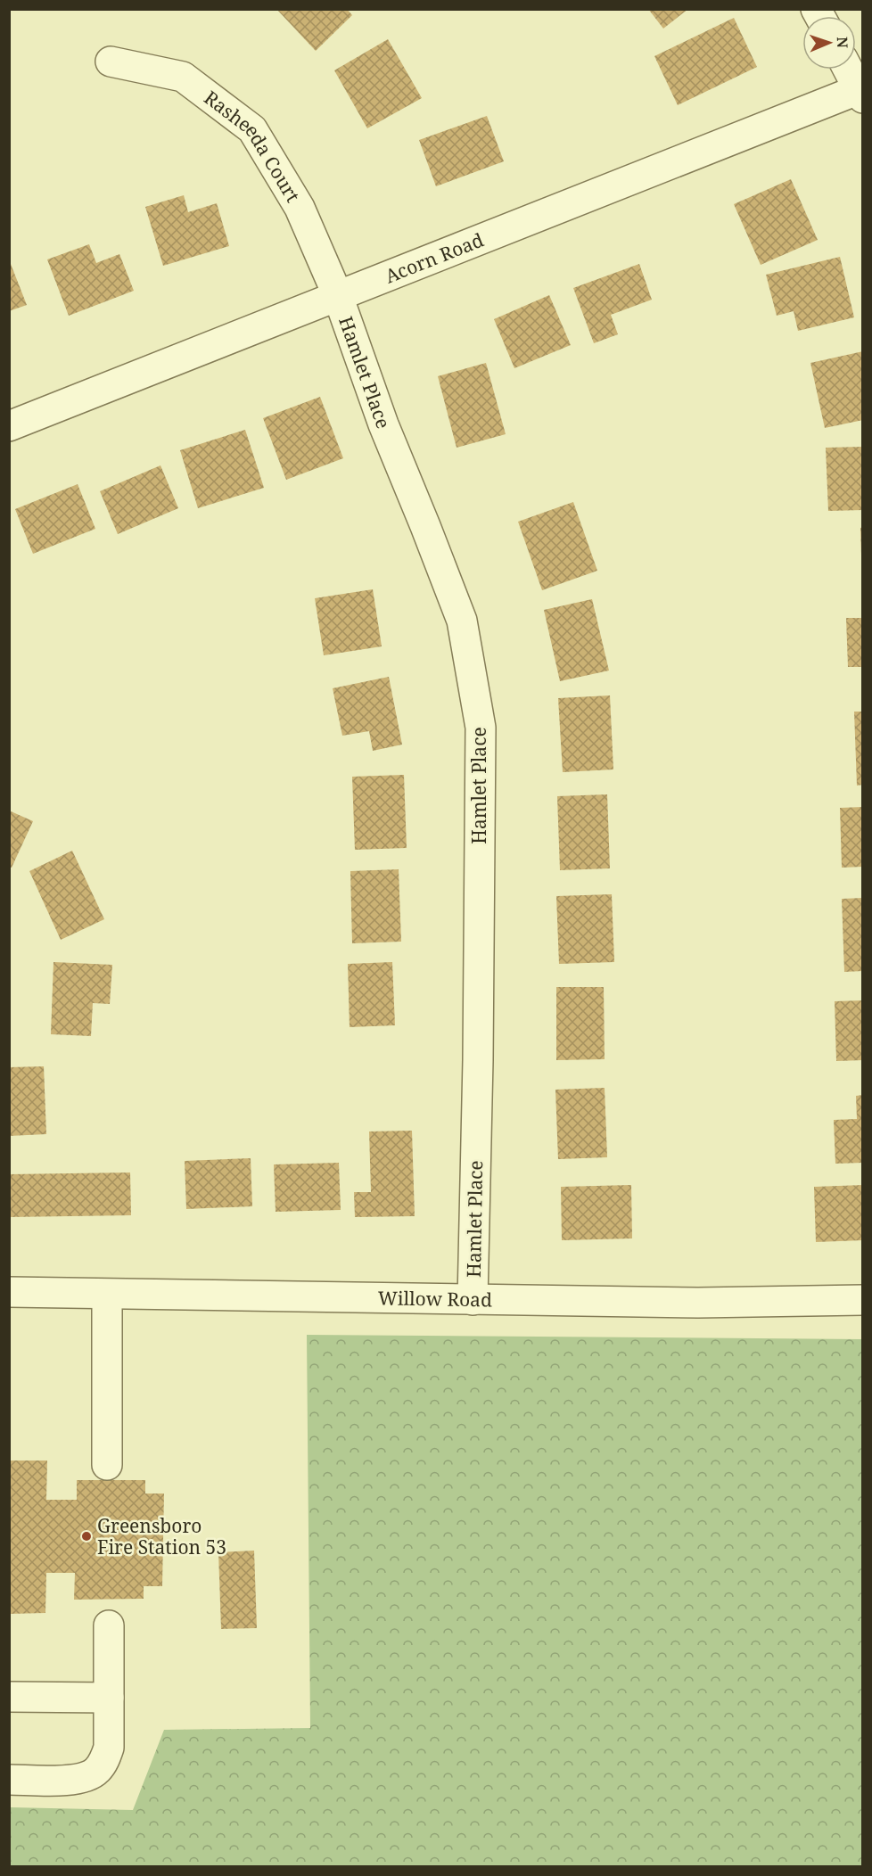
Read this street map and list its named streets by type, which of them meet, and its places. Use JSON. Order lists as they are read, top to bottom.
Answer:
{
  "streets": {
    "street": [
      "Rasheeda Court",
      "Acorn Road",
      "Hamlet Place",
      "Willow Road"
    ]
  },
  "crossings": [
    ["Rasheeda Court", "Acorn Road"],
    ["Rasheeda Court", "Hamlet Place"],
    ["Acorn Road", "Hamlet Place"],
    ["Hamlet Place", "Willow Road"]
  ],
  "places": ["Greensboro Fire Station 53"],
  "north": "right"
}
